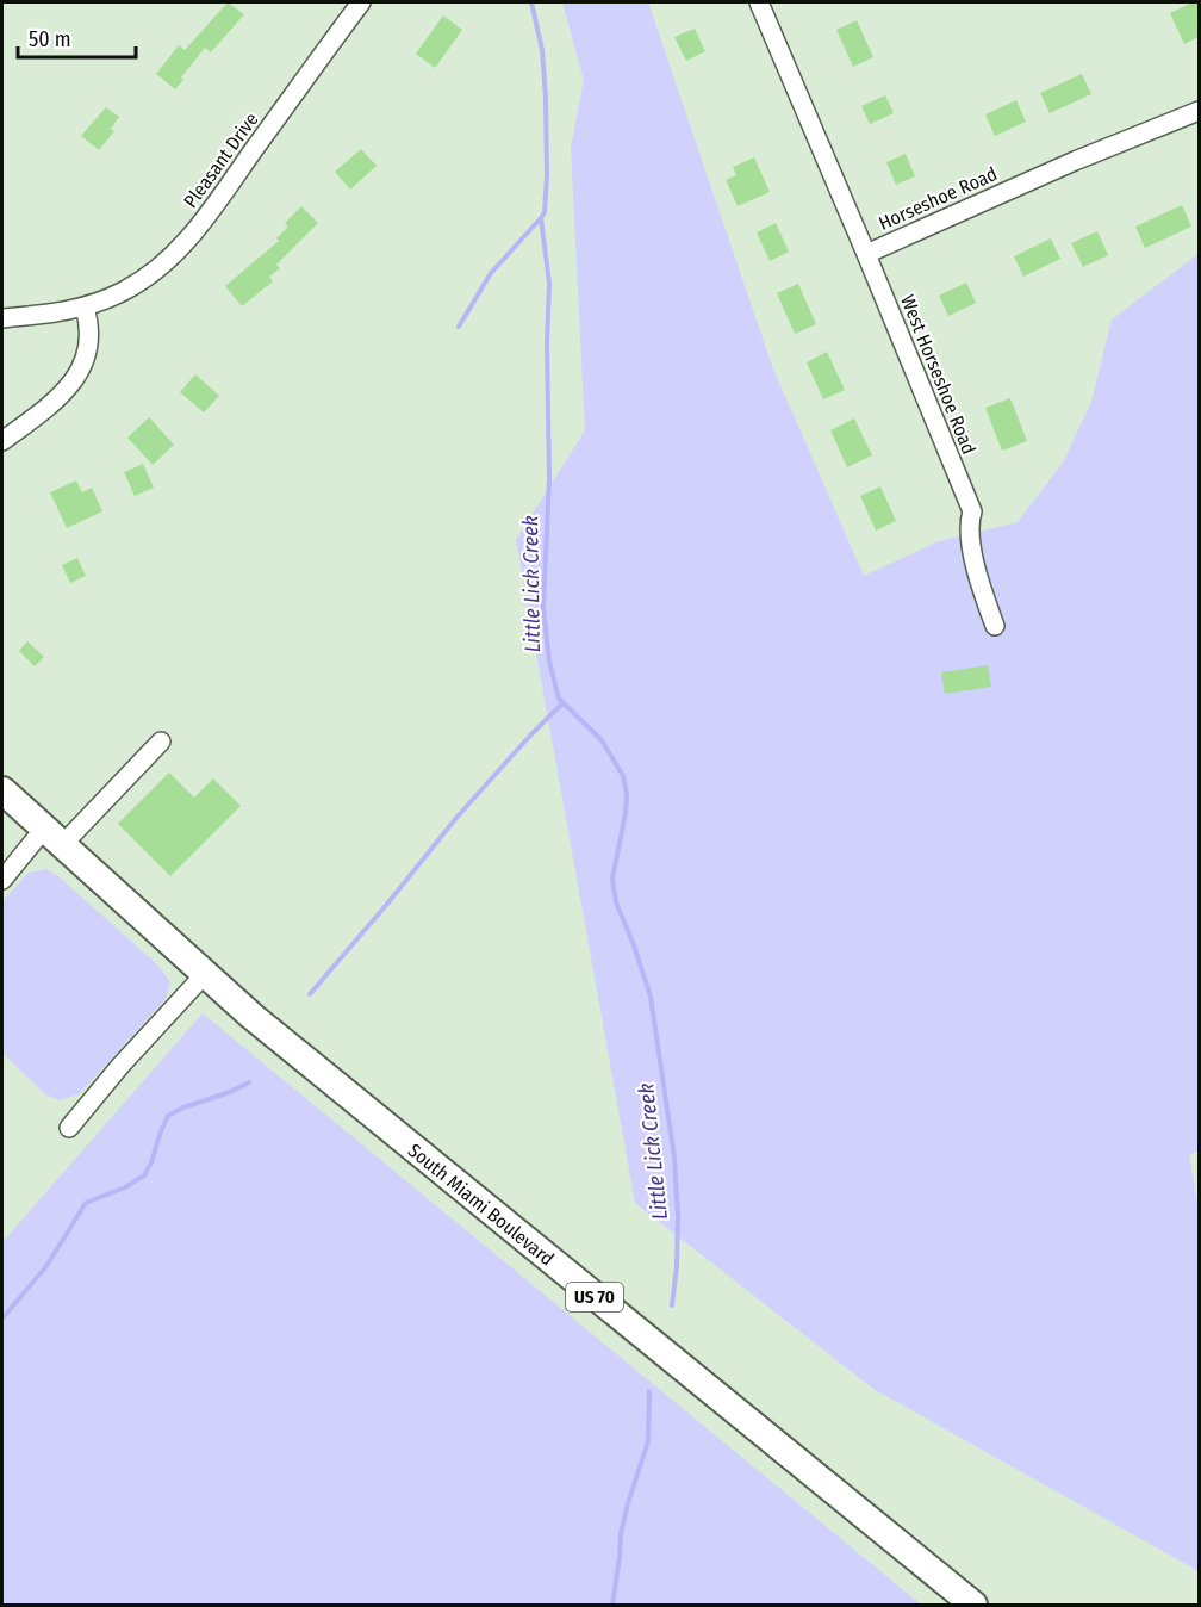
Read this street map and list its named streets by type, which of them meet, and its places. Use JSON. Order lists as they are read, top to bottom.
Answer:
{
  "streets": {
    "highway": ["South Miami Boulevard", "US 70"],
    "street": ["Pleasant Drive", "Horseshoe Road", "West Horseshoe Road"]
  },
  "crossings": [
    ["Horseshoe Road", "West Horseshoe Road"]
  ],
  "water": ["Little Lick Creek"],
  "scale_bar": "50 m"
}
